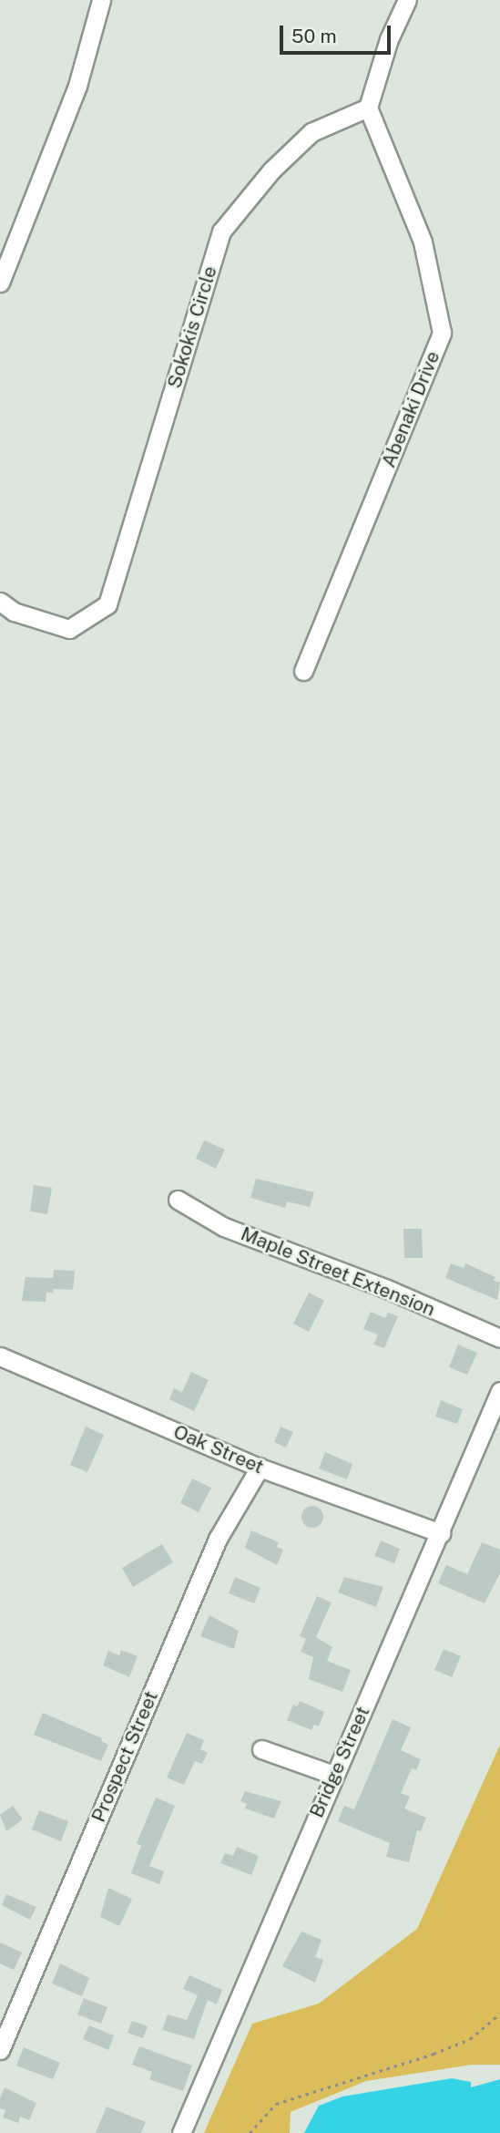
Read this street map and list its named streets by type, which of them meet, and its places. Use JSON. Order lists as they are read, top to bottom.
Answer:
{
  "streets": {
    "street": [
      "Sokokis Circle",
      "Abenaki Drive",
      "Maple Street Extension",
      "Oak Street",
      "Prospect Street",
      "Bridge Street"
    ]
  },
  "crossings": [
    ["Sokokis Circle", "Abenaki Drive"],
    ["Oak Street", "Prospect Street"],
    ["Oak Street", "Bridge Street"]
  ],
  "scale_bar": "50 m"
}
